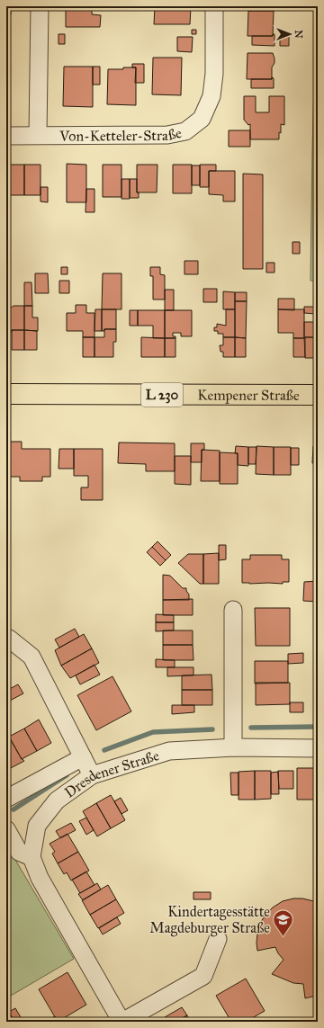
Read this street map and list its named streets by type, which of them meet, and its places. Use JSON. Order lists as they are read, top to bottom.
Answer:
{
  "streets": {
    "main road": ["L 230", "Kempener Straße"],
    "street": ["Von-Ketteler-Straße", "Dresdener Straße"]
  },
  "places": {
    "school or university": ["Kindertagesstätte Magdeburger Straße"]
  },
  "north": "right"
}
